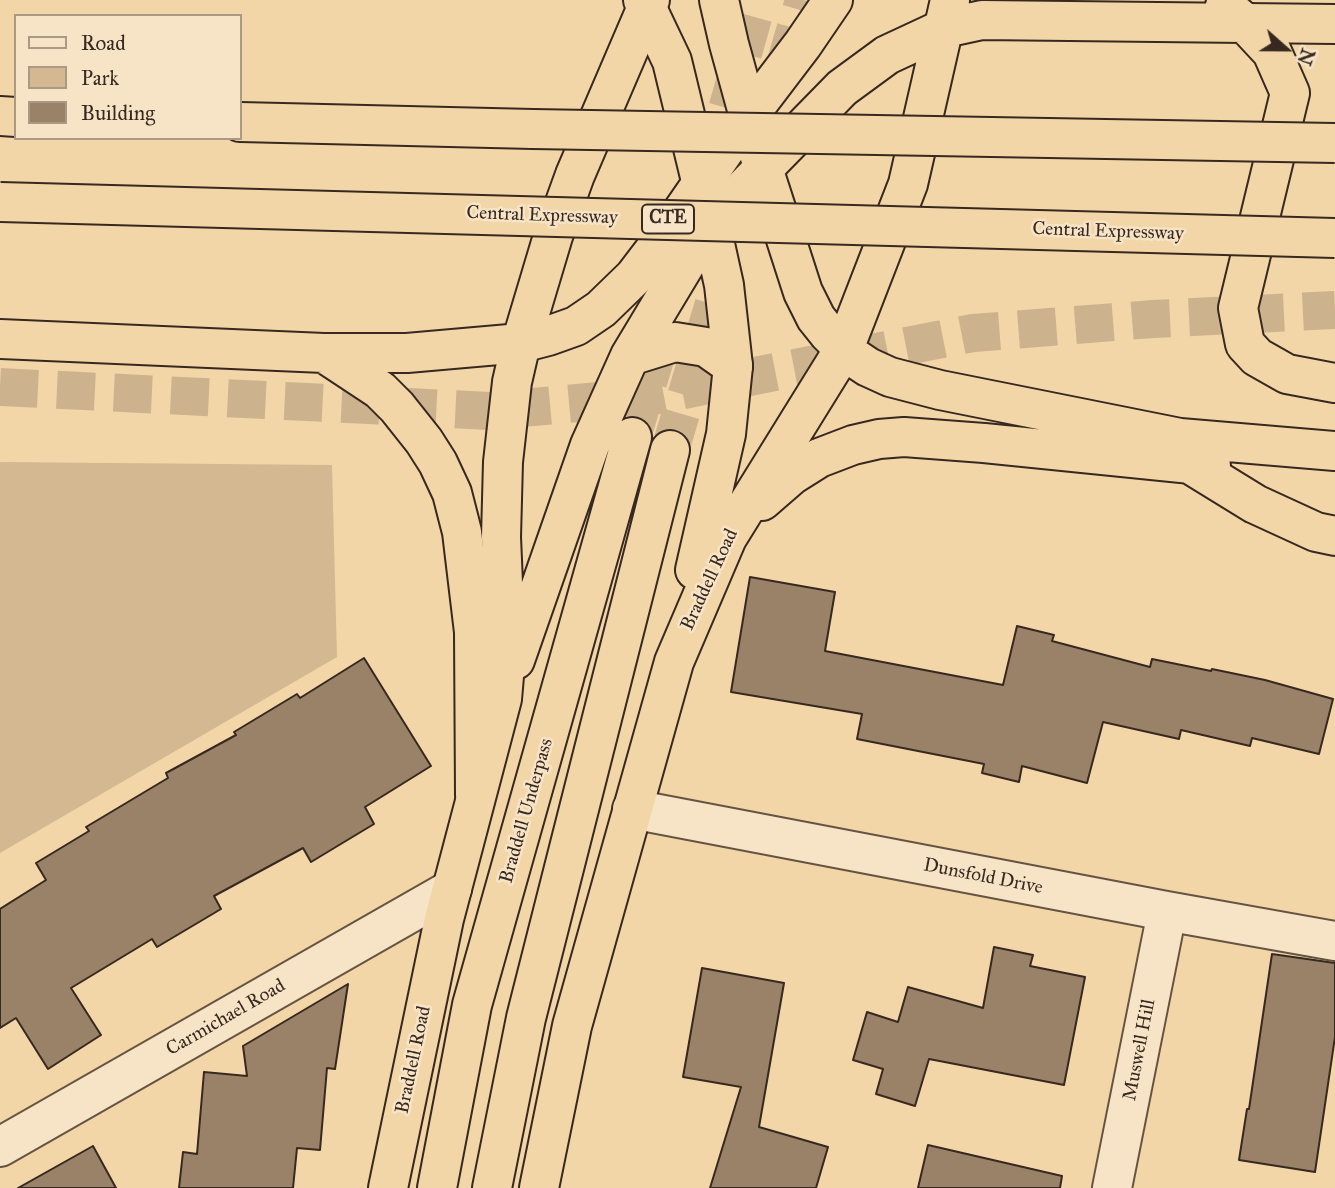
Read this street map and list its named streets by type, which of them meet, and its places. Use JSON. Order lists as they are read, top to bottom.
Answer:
{
  "streets": {
    "highway": [
      "Central Expressway",
      "CTE",
      "Braddell Road",
      "Braddell Underpass"
    ],
    "street": ["Dunsfold Drive", "Carmichael Road", "Muswell Hill"]
  },
  "crossings": [
    ["Braddell Road", "Dunsfold Drive"],
    ["Braddell Road", "Carmichael Road"],
    ["Dunsfold Drive", "Muswell Hill"]
  ],
  "legend": ["Road", "Park", "Building"],
  "north": "right"
}
